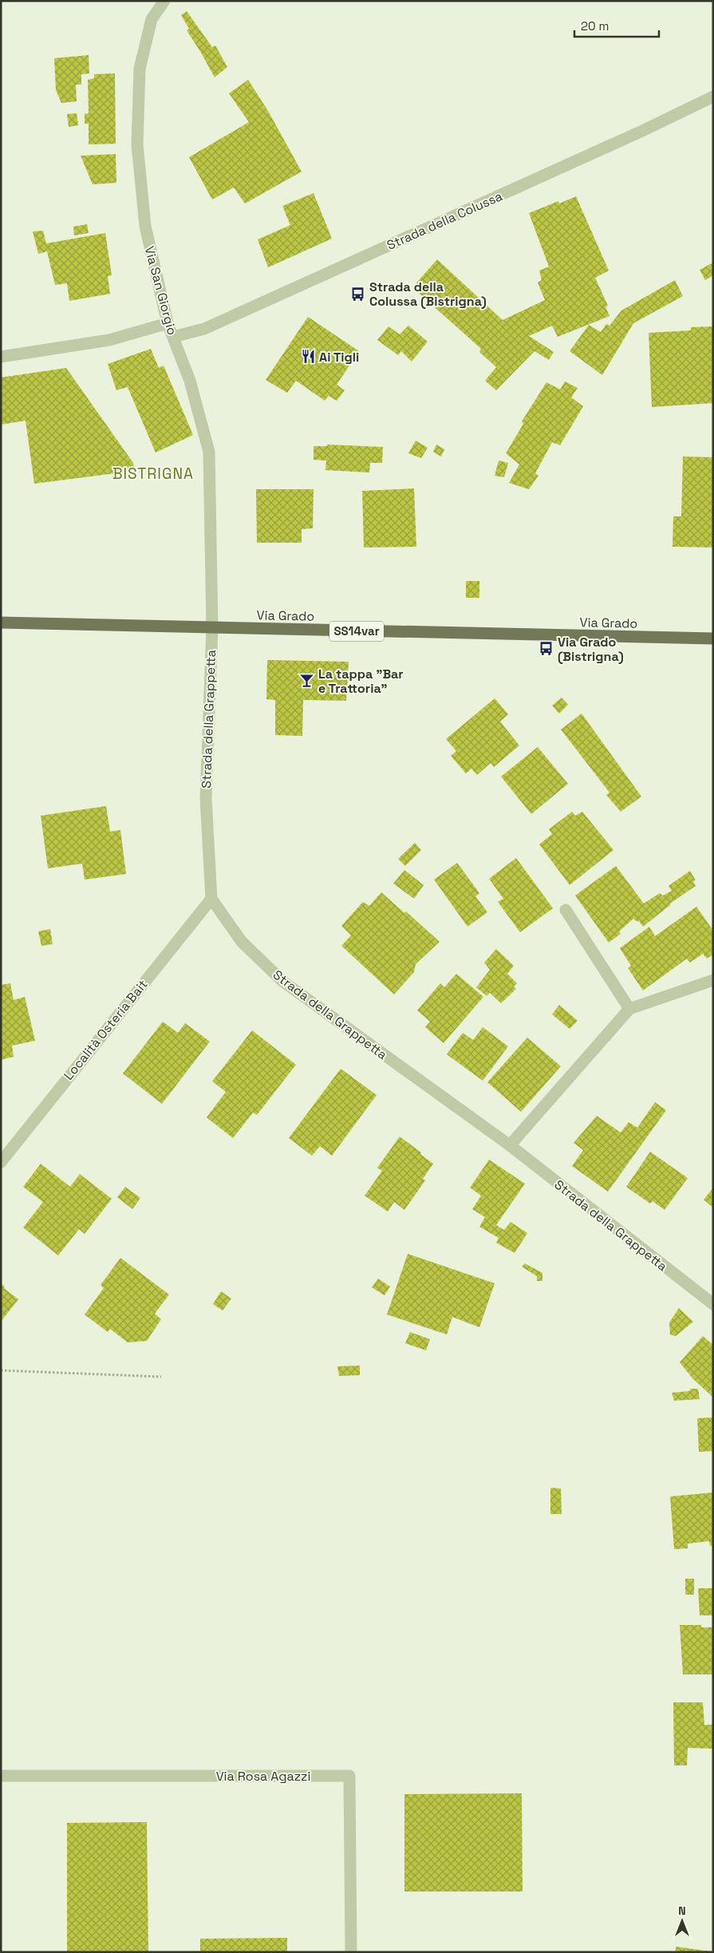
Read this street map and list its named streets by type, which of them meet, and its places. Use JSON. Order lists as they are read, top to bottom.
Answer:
{
  "streets": {
    "main road": ["Via Grado", "SS14var"],
    "street": [
      "Strada della Colussa",
      "Via San Giorgio",
      "Strada della Grappetta",
      "Località Osteria Bait",
      "Via Rosa Agazzi"
    ]
  },
  "crossings": [
    ["Strada della Colussa", "Via San Giorgio"],
    ["Via San Giorgio", "Via Grado"],
    ["Via San Giorgio", "Strada della Grappetta"],
    ["Via Grado", "Strada della Grappetta"],
    ["Strada della Grappetta", "Località Osteria Bait"]
  ],
  "districts": ["BISTRIGNA"],
  "places": {
    "bus stop": ["Strada della Colussa (Bistrigna)", "Via Grado (Bistrigna)"],
    "restaurant": ["Ai Tigli"],
    "bar": ["La tappa \"Bar e Trattoria\""]
  },
  "scale_bar": "20 m",
  "north": "top"
}
